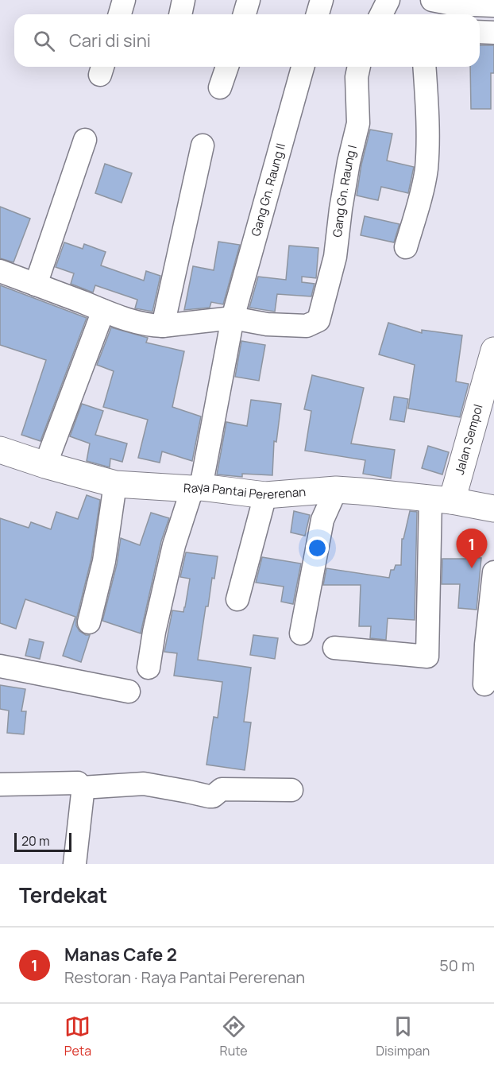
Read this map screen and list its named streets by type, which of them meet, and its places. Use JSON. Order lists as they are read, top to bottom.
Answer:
{
  "streets": {
    "street": [
      "Gang Gn. Raung II",
      "Gang Gn. Raung I",
      "Jalan Sempol",
      "Raya Pantai Pererenan"
    ]
  },
  "crossings": [
    ["Gang Gn. Raung II", "Gang Gn. Raung I"],
    ["Gang Gn. Raung II", "Raya Pantai Pererenan"],
    ["Jalan Sempol", "Raya Pantai Pererenan"]
  ],
  "scale_bar": "20 m",
  "page": {
    "search": "Cari di sini",
    "pins": "1",
    "scale": "20 m",
    "heading": "Terdekat",
    "list": [
      {
        "mark": "1",
        "name": "Manas Cafe 2",
        "note": "Restoran · Raya Pantai Pererenan",
        "value": "50 m"
      }
    ],
    "nav": ["Peta", "Rute", "Disimpan"]
  }
}
